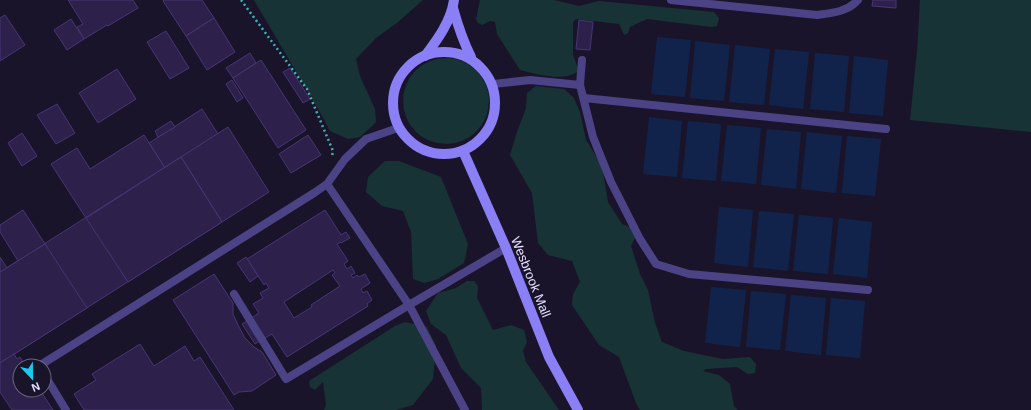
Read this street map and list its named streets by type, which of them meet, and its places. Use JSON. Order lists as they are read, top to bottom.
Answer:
{
  "streets": {
    "street": ["Wesbrook Mall"]
  },
  "north": "bottom"
}
